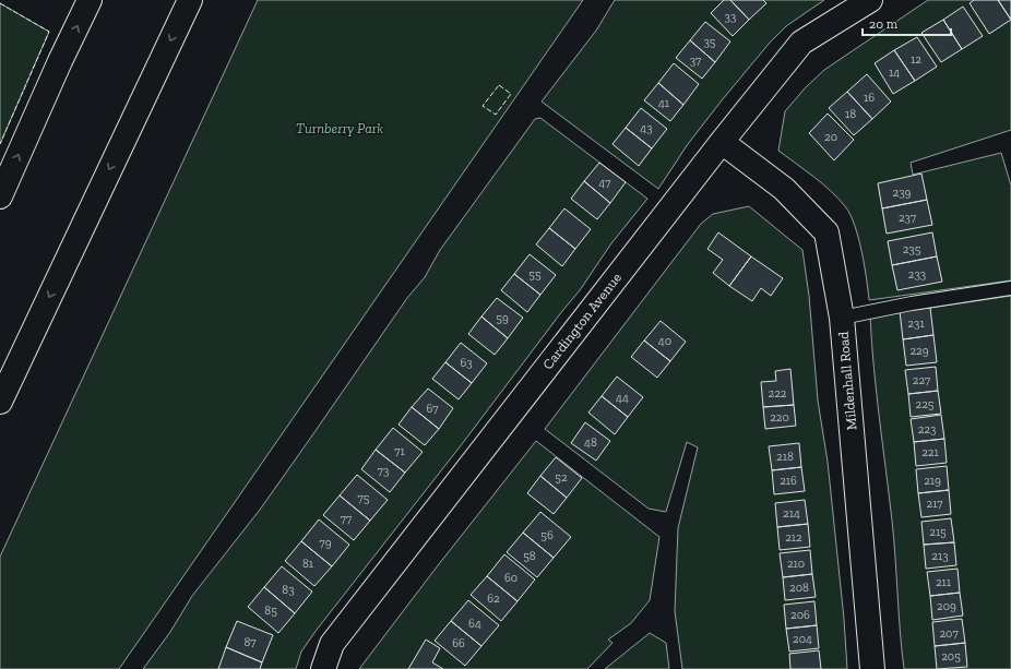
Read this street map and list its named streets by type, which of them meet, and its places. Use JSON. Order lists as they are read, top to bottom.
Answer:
{
  "streets": {
    "main road": ["Cardington Avenue", "Mildenhall Road"]
  },
  "crossings": [
    ["Cardington Avenue", "Mildenhall Road"]
  ],
  "parks": ["Turnberry Park"],
  "house_numbers": [
    "33",
    "35",
    "12",
    "37",
    "14",
    "16",
    "41",
    "18",
    "43",
    "20",
    "47",
    "239",
    "237",
    "235",
    "55",
    "233",
    "59",
    "231",
    "40",
    "229",
    "63",
    "227",
    "222",
    "44",
    "225",
    "67",
    "220",
    "223",
    "48",
    "71",
    "221",
    "218",
    "73",
    "52",
    "216",
    "219",
    "75",
    "217",
    "214",
    "77",
    "215",
    "56",
    "212",
    "79",
    "58",
    "213",
    "81",
    "210",
    "60",
    "211",
    "208",
    "83",
    "62",
    "209",
    "85",
    "206",
    "64",
    "207",
    "204",
    "87",
    "66",
    "205"
  ],
  "scale_bar": "20 m"
}
